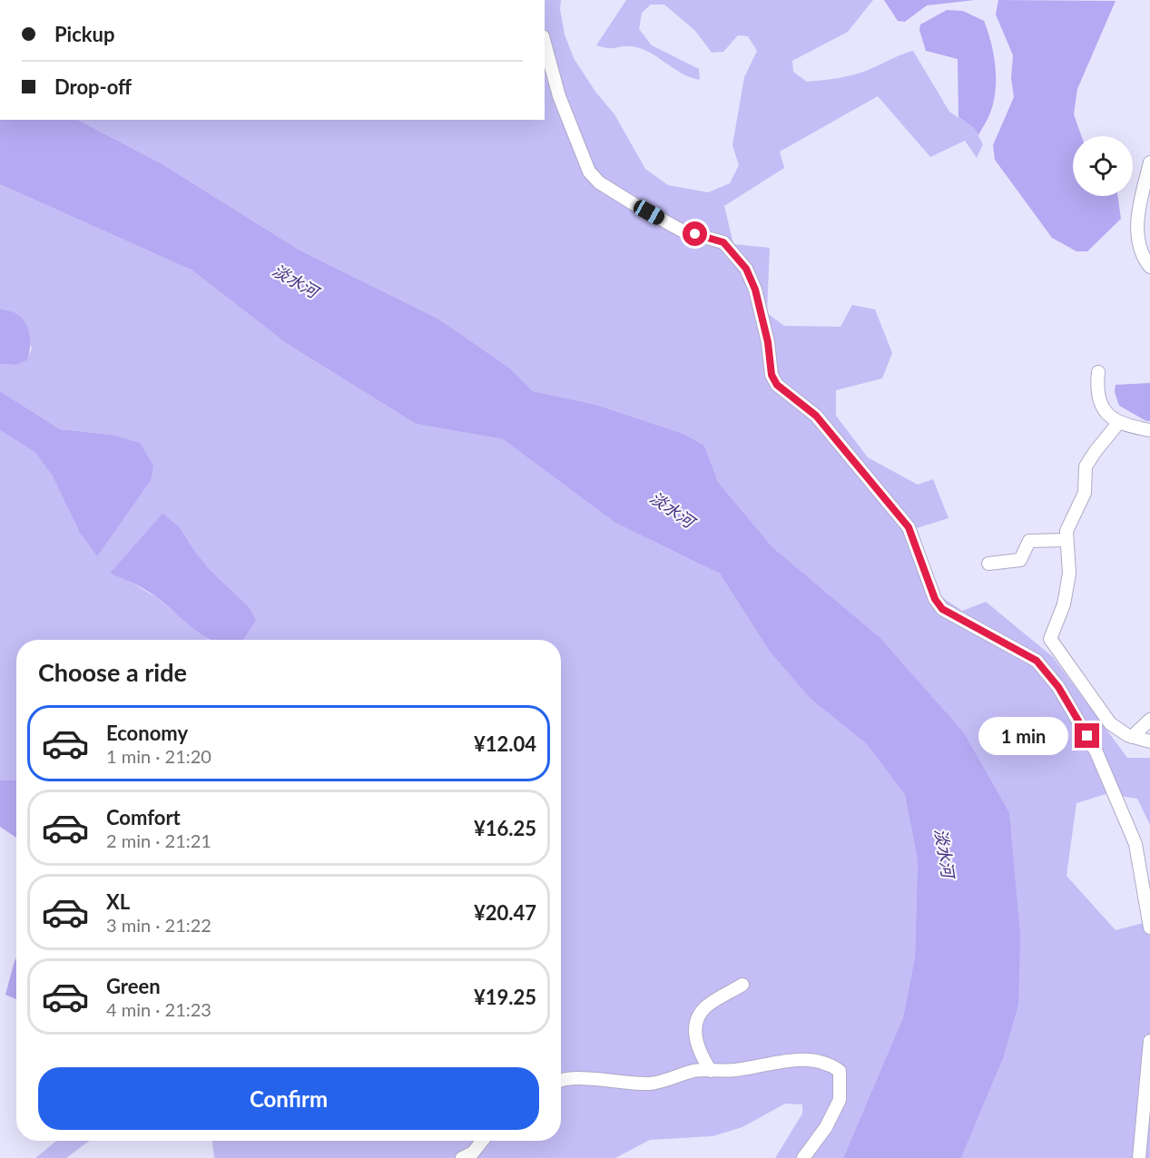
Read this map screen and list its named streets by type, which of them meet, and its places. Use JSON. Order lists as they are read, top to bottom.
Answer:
{
  "water": ["淡水河"],
  "page": {
    "banner": ["Pickup", "Drop-off"],
    "heading": "Choose a ride",
    "list": [
      {
        "name": "Economy",
        "note": "1 min · 21:20",
        "value": "¥12.04"
      },
      {
        "name": "Comfort",
        "note": "2 min · 21:21",
        "value": "¥16.25"
      },
      {
        "name": "XL",
        "note": "3 min · 21:22",
        "value": "¥20.47"
      },
      {
        "name": "Green",
        "note": "4 min · 21:23",
        "value": "¥19.25"
      }
    ],
    "bubble": "1 min",
    "buttons": "Confirm"
  }
}
